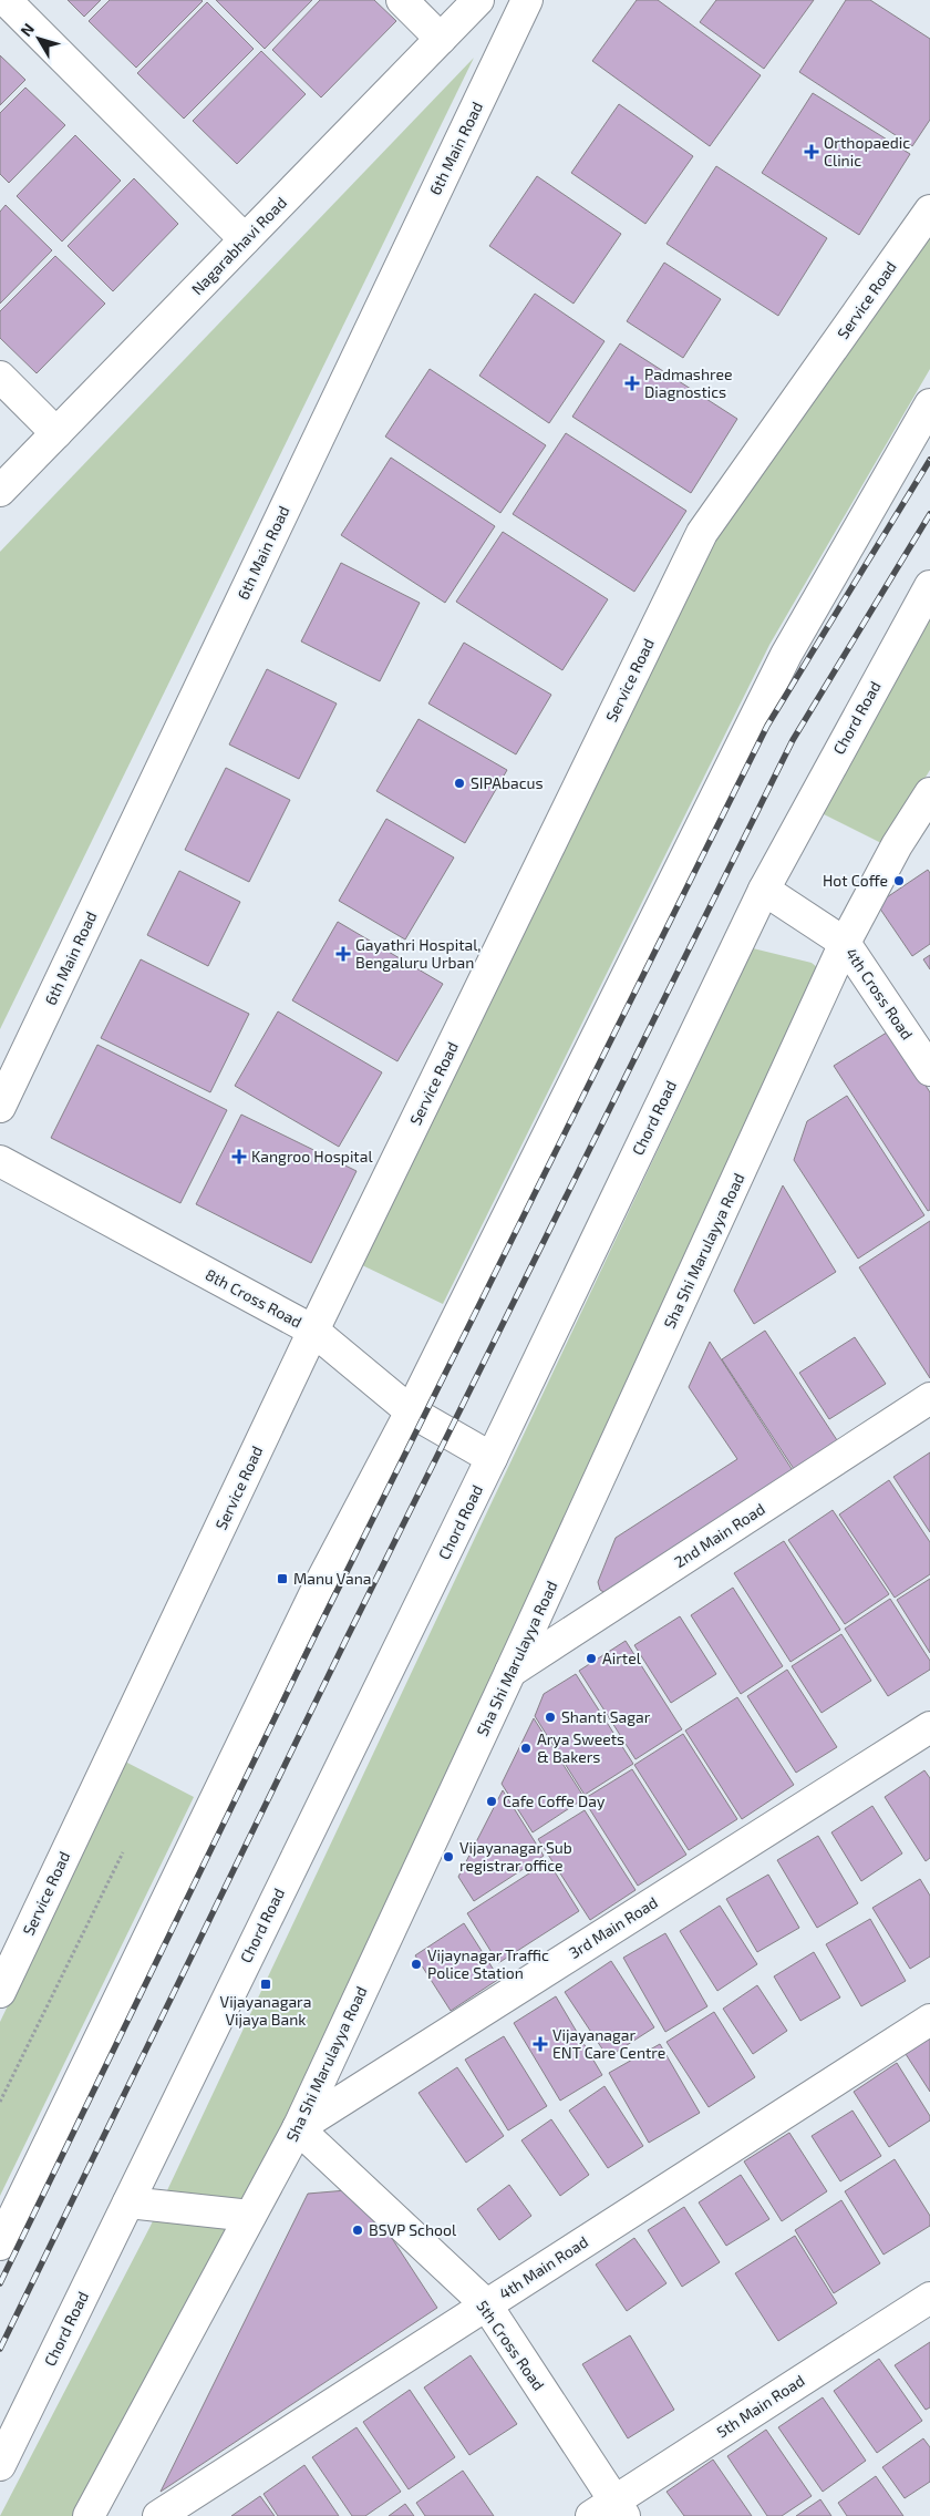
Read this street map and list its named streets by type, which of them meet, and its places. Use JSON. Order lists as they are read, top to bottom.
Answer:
{
  "streets": {
    "street": [
      "6th Main Road",
      "Nagarabhavi Road",
      "Service Road",
      "Chord Road",
      "4th Cross Road",
      "Sha Shi Marulayya Road",
      "8th Cross Road",
      "2nd Main Road",
      "3rd Main Road",
      "4th Main Road",
      "5th Cross Road",
      "5th Main Road"
    ]
  },
  "crossings": [
    ["Service Road", "8th Cross Road"],
    ["Chord Road", "4th Cross Road"],
    ["Chord Road", "8th Cross Road"],
    ["4th Cross Road", "Sha Shi Marulayya Road"],
    ["Sha Shi Marulayya Road", "2nd Main Road"],
    ["Sha Shi Marulayya Road", "3rd Main Road"],
    ["Sha Shi Marulayya Road", "5th Cross Road"],
    ["3rd Main Road", "5th Cross Road"],
    ["4th Main Road", "5th Cross Road"],
    ["5th Cross Road", "5th Main Road"]
  ],
  "places": {
    "health": [
      "Orthopaedic Clinic",
      "Padmashree Diagnostics",
      "Gayathri Hospital, Bengaluru Urban",
      "Kangroo Hospital",
      "Vijayanagar ENT Care Centre"
    ],
    "other": [
      "SIPAbacus",
      "Hot Coffe",
      "Airtel",
      "Shanti Sagar",
      "Arya Sweets & Bakers",
      "Cafe Coffe Day",
      "Vijayanagar Sub registrar office",
      "Vijaynagar Traffic Police Station",
      "BSVP School"
    ],
    "transit": ["Manu Vana", "Vijayanagara Vijaya Bank"]
  },
  "north": "top left"
}
